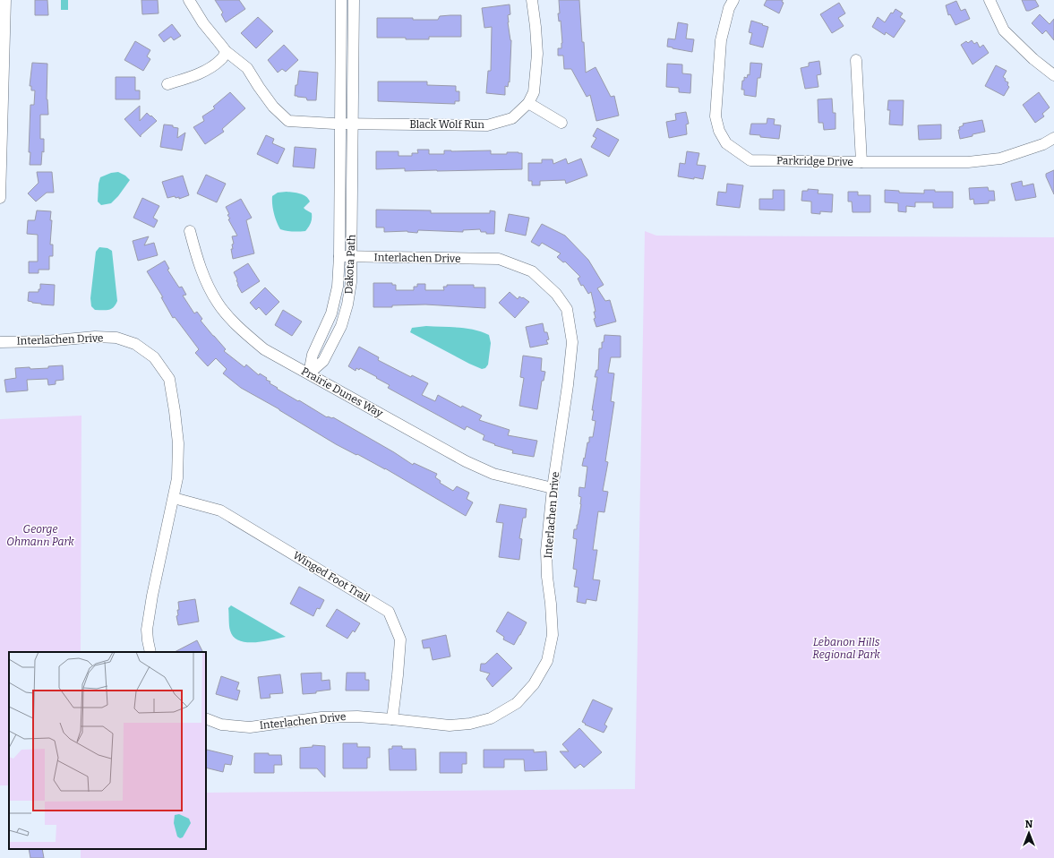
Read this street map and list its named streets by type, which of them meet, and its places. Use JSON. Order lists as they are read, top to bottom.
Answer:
{
  "streets": {
    "street": [
      "Black Wolf Run",
      "Parkridge Drive",
      "Interlachen Drive",
      "Dakota Path",
      "Prairie Dunes Way",
      "Winged Foot Trail"
    ]
  },
  "crossings": [
    ["Black Wolf Run", "Dakota Path"],
    ["Interlachen Drive", "Dakota Path"],
    ["Interlachen Drive", "Prairie Dunes Way"],
    ["Interlachen Drive", "Winged Foot Trail"],
    ["Dakota Path", "Prairie Dunes Way"]
  ],
  "parks": ["George Ohmann Park", "Lebanon Hills Regional Park"],
  "north": "top"
}
